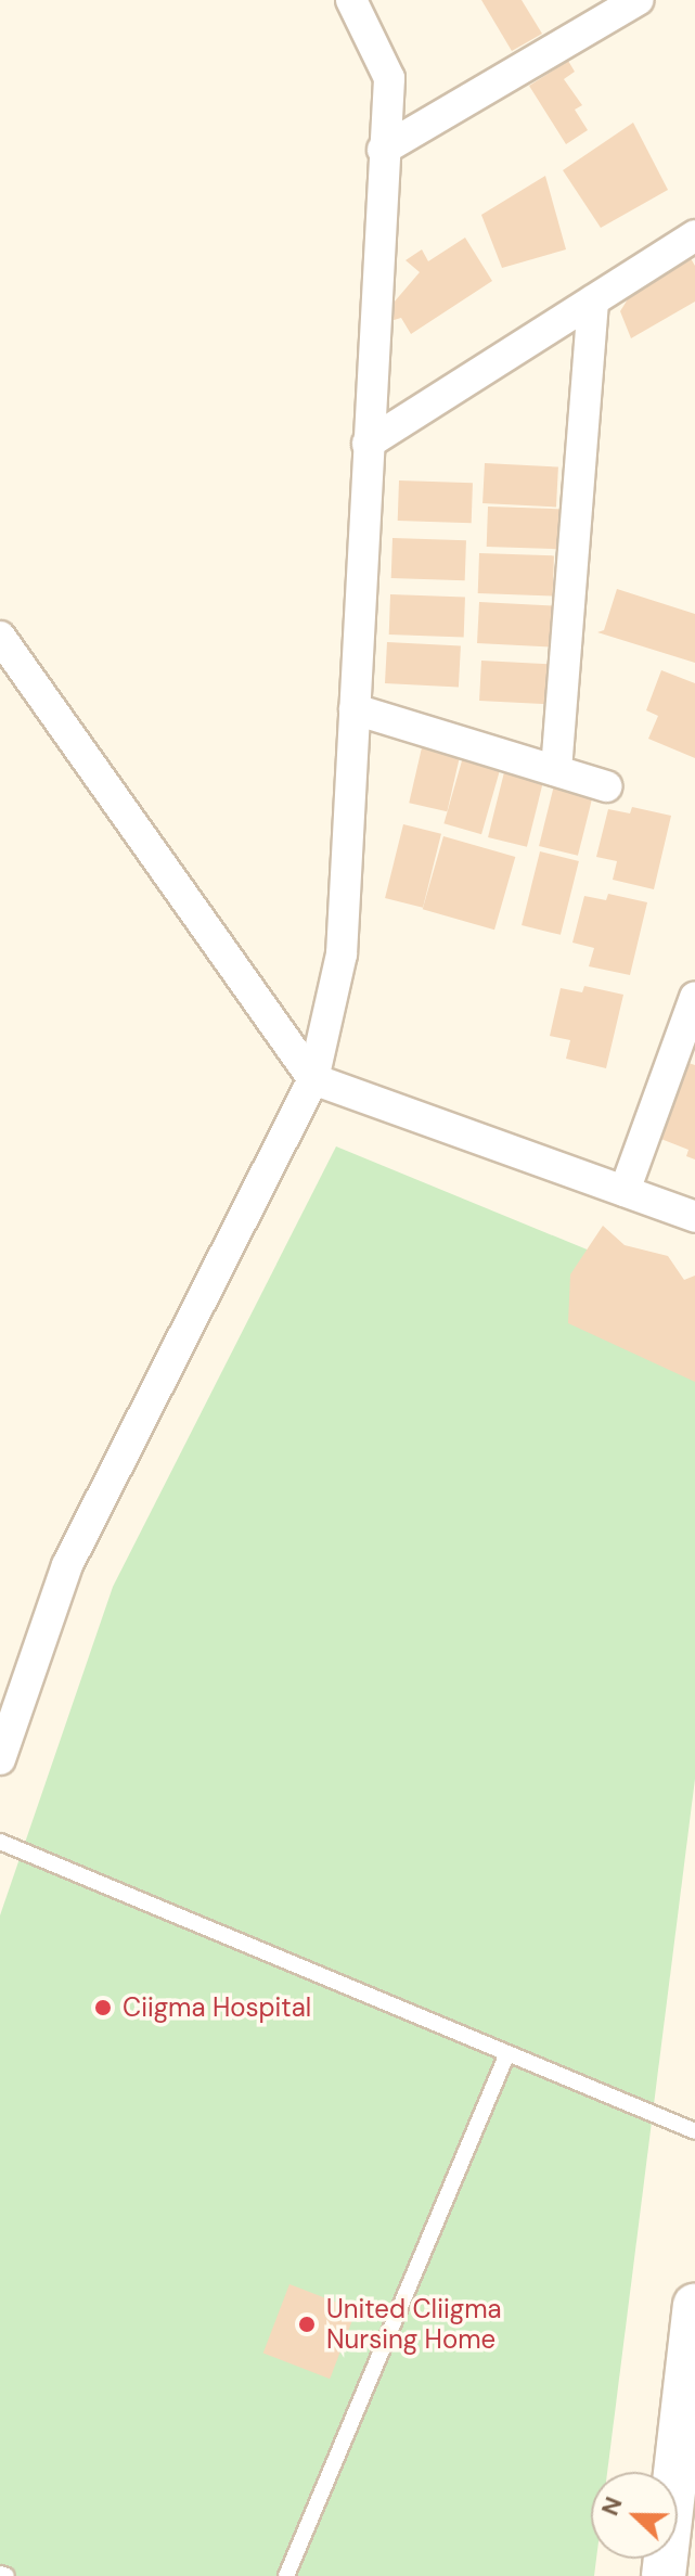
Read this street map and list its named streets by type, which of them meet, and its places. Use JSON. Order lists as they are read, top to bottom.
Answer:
{
  "places": ["Ciigma Hospital", "United CIiigma Nursing Home"],
  "north": "left"
}
